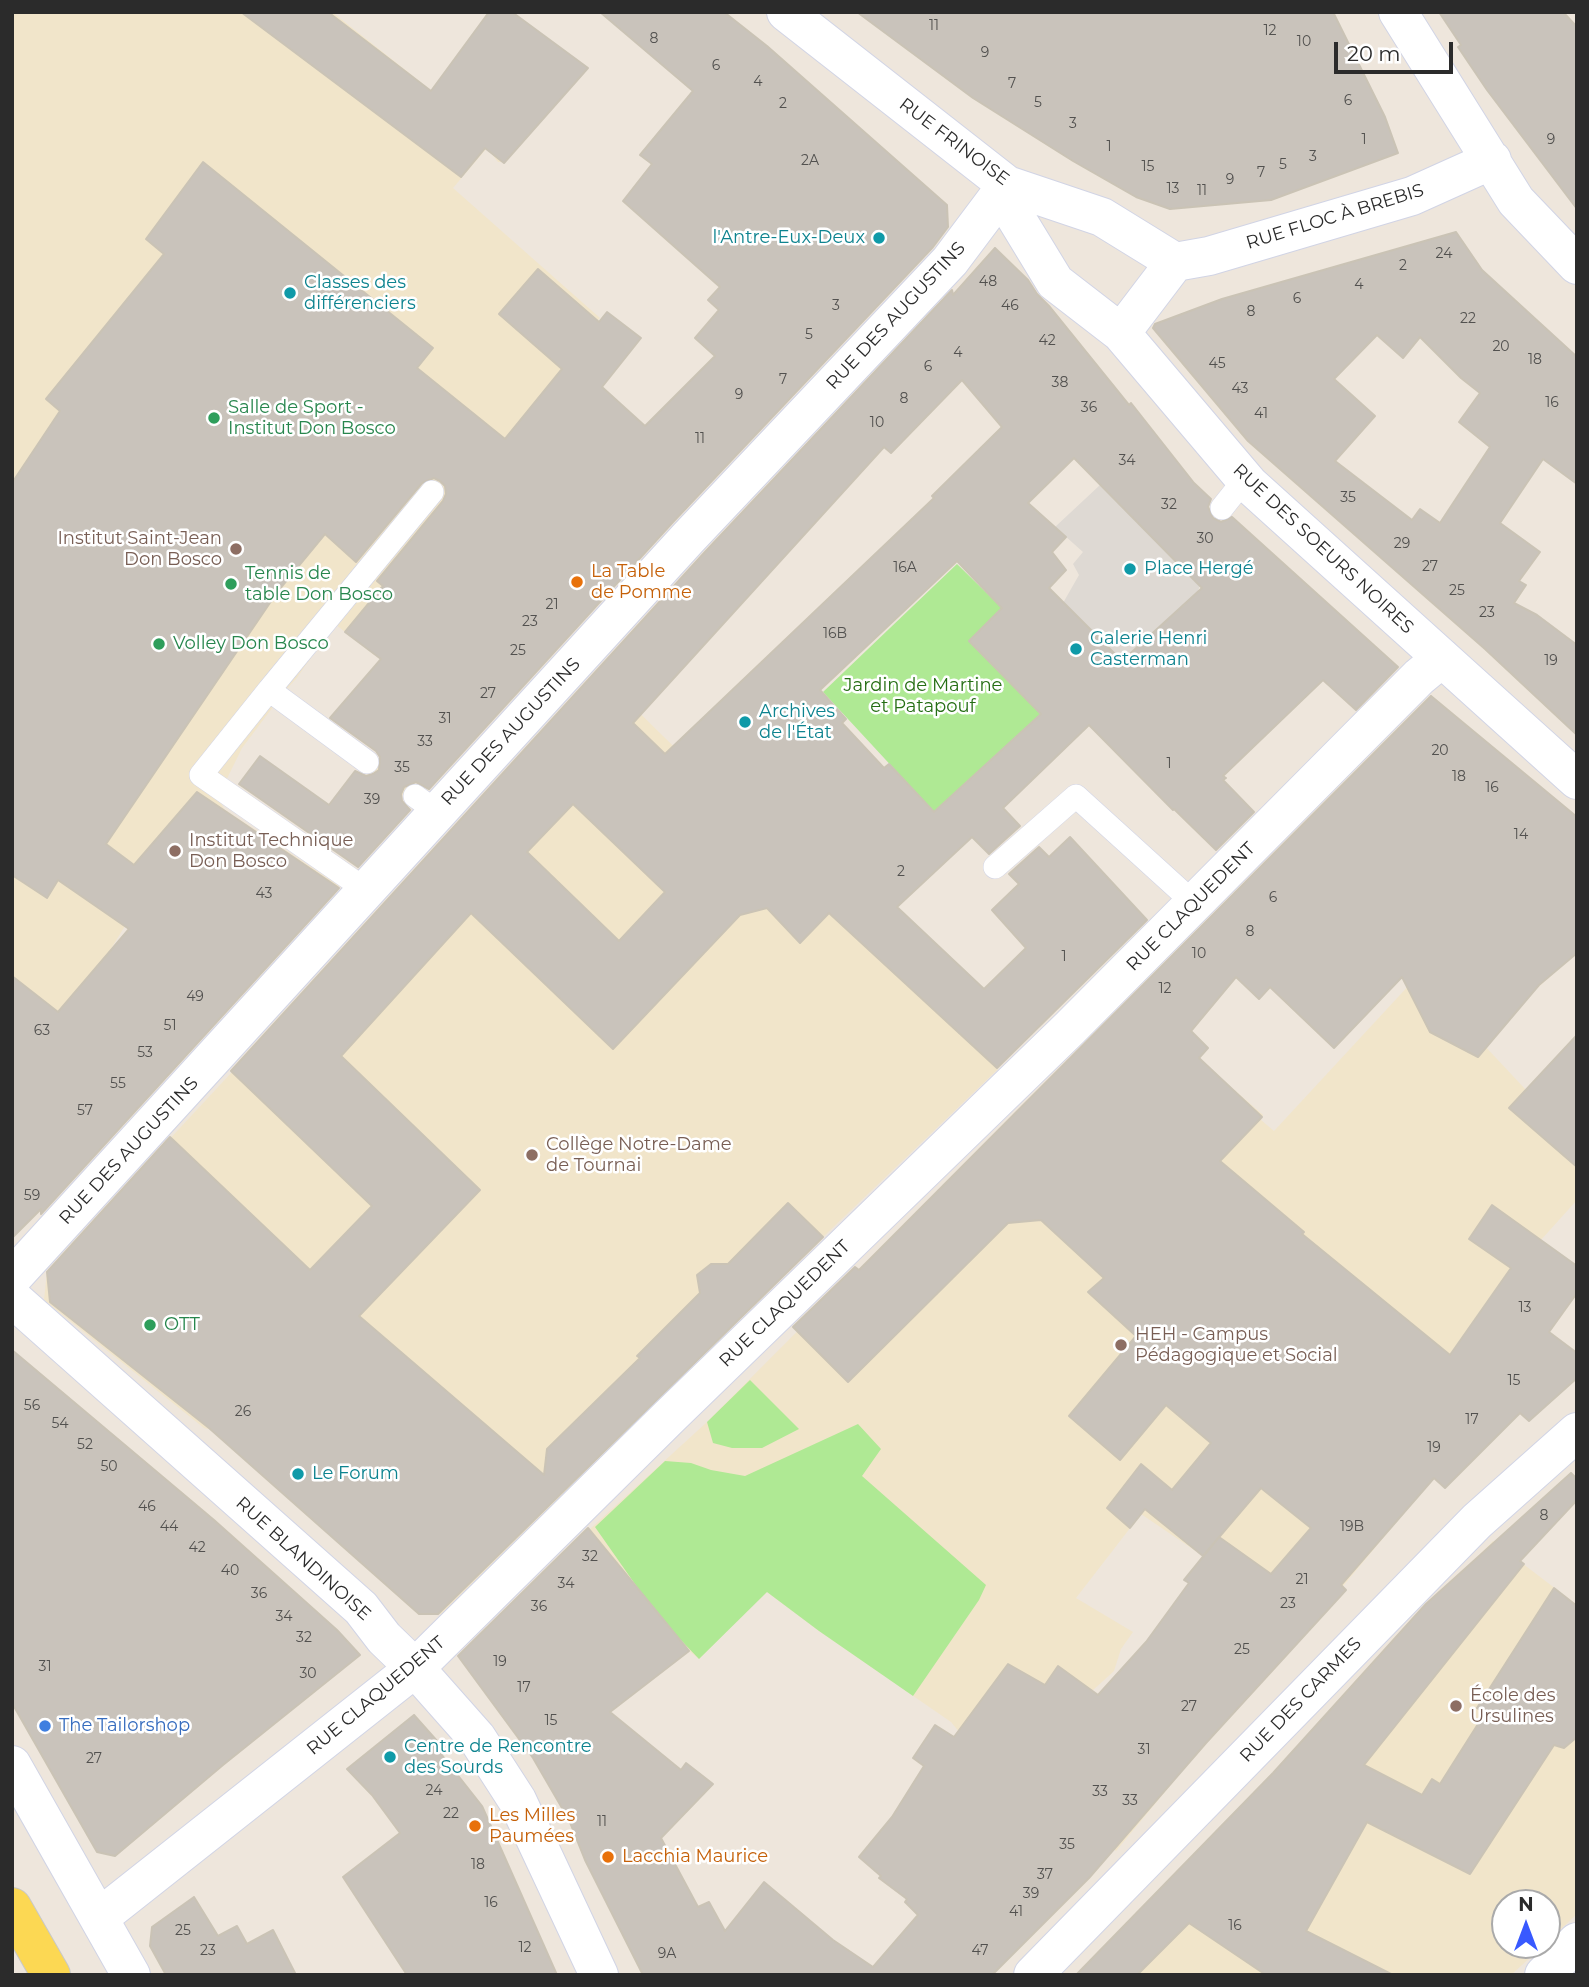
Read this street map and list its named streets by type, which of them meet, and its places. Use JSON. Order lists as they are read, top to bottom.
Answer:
{
  "streets": {
    "street": [
      "RUE FRINOISE",
      "RUE FLOC À BREBIS",
      "RUE DES AUGUSTINS",
      "RUE DES SOEURS NOIRES",
      "RUE CLAQUEDENT",
      "RUE BLANDINOISE",
      "RUE DES CARMES"
    ]
  },
  "crossings": [
    ["RUE FRINOISE", "RUE FLOC À BREBIS"],
    ["RUE FRINOISE", "RUE DES AUGUSTINS"],
    ["RUE DES SOEURS NOIRES", "RUE CLAQUEDENT"],
    ["RUE CLAQUEDENT", "RUE BLANDINOISE"]
  ],
  "parks": ["Jardin de Martine et Patapouf"],
  "places": [
    "l'Antre-Eux-Deux",
    "Classes des différenciers",
    "Salle de Sport - Institut Don Bosco",
    "Institut Saint-Jean Don Bosco",
    "Place Hergé",
    "La Table de Pomme",
    "Tennis de table Don Bosco",
    "Volley Don Bosco",
    "Galerie Henri Casterman",
    "Archives de l'État",
    "Institut Technique Don Bosco",
    "Collège Notre-Dame de Tournai",
    "OTT",
    "HEH - Campus Pédagogique et Social",
    "Le Forum",
    "École des Ursulines",
    "The Tailorshop",
    "Centre de Rencontre des Sourds",
    "Les Milles Paumées",
    "Lacchia Maurice"
  ],
  "house_numbers": [
    "11",
    "12",
    "8",
    "10",
    "9",
    "6",
    "4",
    "7",
    "6",
    "5",
    "2",
    "3",
    "1",
    "9",
    "1",
    "3",
    "2A",
    "5",
    "15",
    "7",
    "9",
    "13",
    "11",
    "24",
    "2",
    "48",
    "4",
    "6",
    "3",
    "46",
    "8",
    "22",
    "5",
    "42",
    "20",
    "4",
    "18",
    "45",
    "6",
    "7",
    "38",
    "43",
    "9",
    "8",
    "16",
    "36",
    "41",
    "10",
    "11",
    "34",
    "35",
    "32",
    "30",
    "29",
    "27",
    "16A",
    "25",
    "21",
    "23",
    "23",
    "16B",
    "25",
    "19",
    "27",
    "31",
    "33",
    "20",
    "1",
    "35",
    "18",
    "16",
    "39",
    "14",
    "2",
    "43",
    "6",
    "8",
    "10",
    "1",
    "12",
    "49",
    "51",
    "63",
    "53",
    "55",
    "57",
    "59",
    "13",
    "15",
    "56",
    "26",
    "17",
    "54",
    "52",
    "19",
    "50",
    "46",
    "8",
    "44",
    "19B",
    "42",
    "32",
    "40",
    "21",
    "34",
    "36",
    "23",
    "36",
    "34",
    "32",
    "25",
    "19",
    "31",
    "30",
    "17",
    "27",
    "15",
    "31",
    "27",
    "24",
    "33",
    "33",
    "22",
    "11",
    "35",
    "18",
    "37",
    "39",
    "16",
    "41",
    "16",
    "25",
    "12",
    "23",
    "47",
    "9A"
  ],
  "scale_bar": "20 m",
  "north": "top"
}
